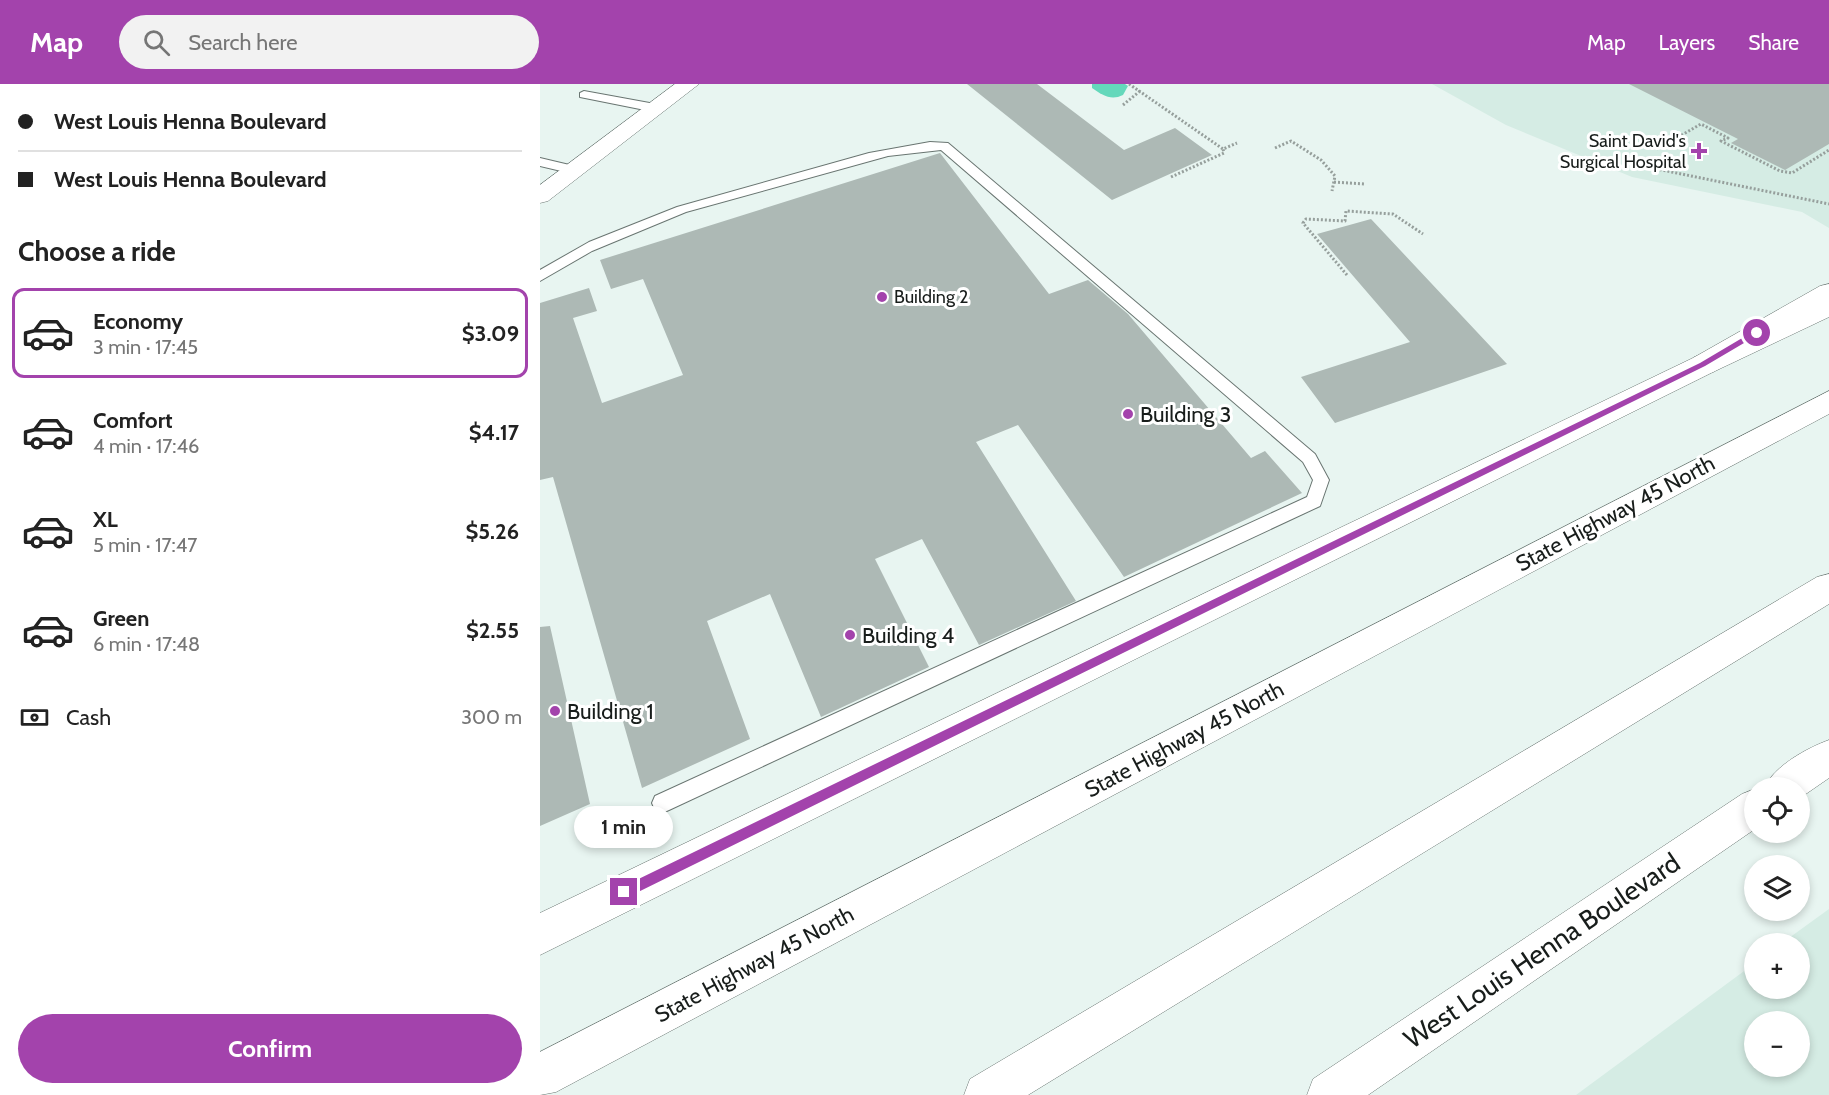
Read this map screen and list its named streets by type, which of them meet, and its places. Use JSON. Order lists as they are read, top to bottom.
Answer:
{
  "streets": {
    "main road": ["State Highway 45 North", "West Louis Henna Boulevard"]
  },
  "places": {
    "health": ["Saint David's Surgical Hospital"],
    "other": [
      "Building 2",
      "Building 3",
      "Building 4",
      "Building 1"
    ]
  },
  "page": {
    "header": "Map",
    "search": "Search here",
    "nav": ["Map", "Layers", "Share"],
    "banner": ["West Louis Henna Boulevard", "West Louis Henna Boulevard"],
    "heading": "Choose a ride",
    "list": [
      {
        "name": "Economy",
        "note": "3 min · 17:45",
        "value": "$3.09"
      },
      {
        "name": "Comfort",
        "note": "4 min · 17:46",
        "value": "$4.17"
      },
      {
        "name": "XL",
        "note": "5 min · 17:47",
        "value": "$5.26"
      },
      {
        "name": "Green",
        "note": "6 min · 17:48",
        "value": "$2.55"
      }
    ],
    "pay": ["Cash", "300 m"],
    "map_buttons": ["+", "−"],
    "bubble": "1 min",
    "buttons": "Confirm"
  }
}
